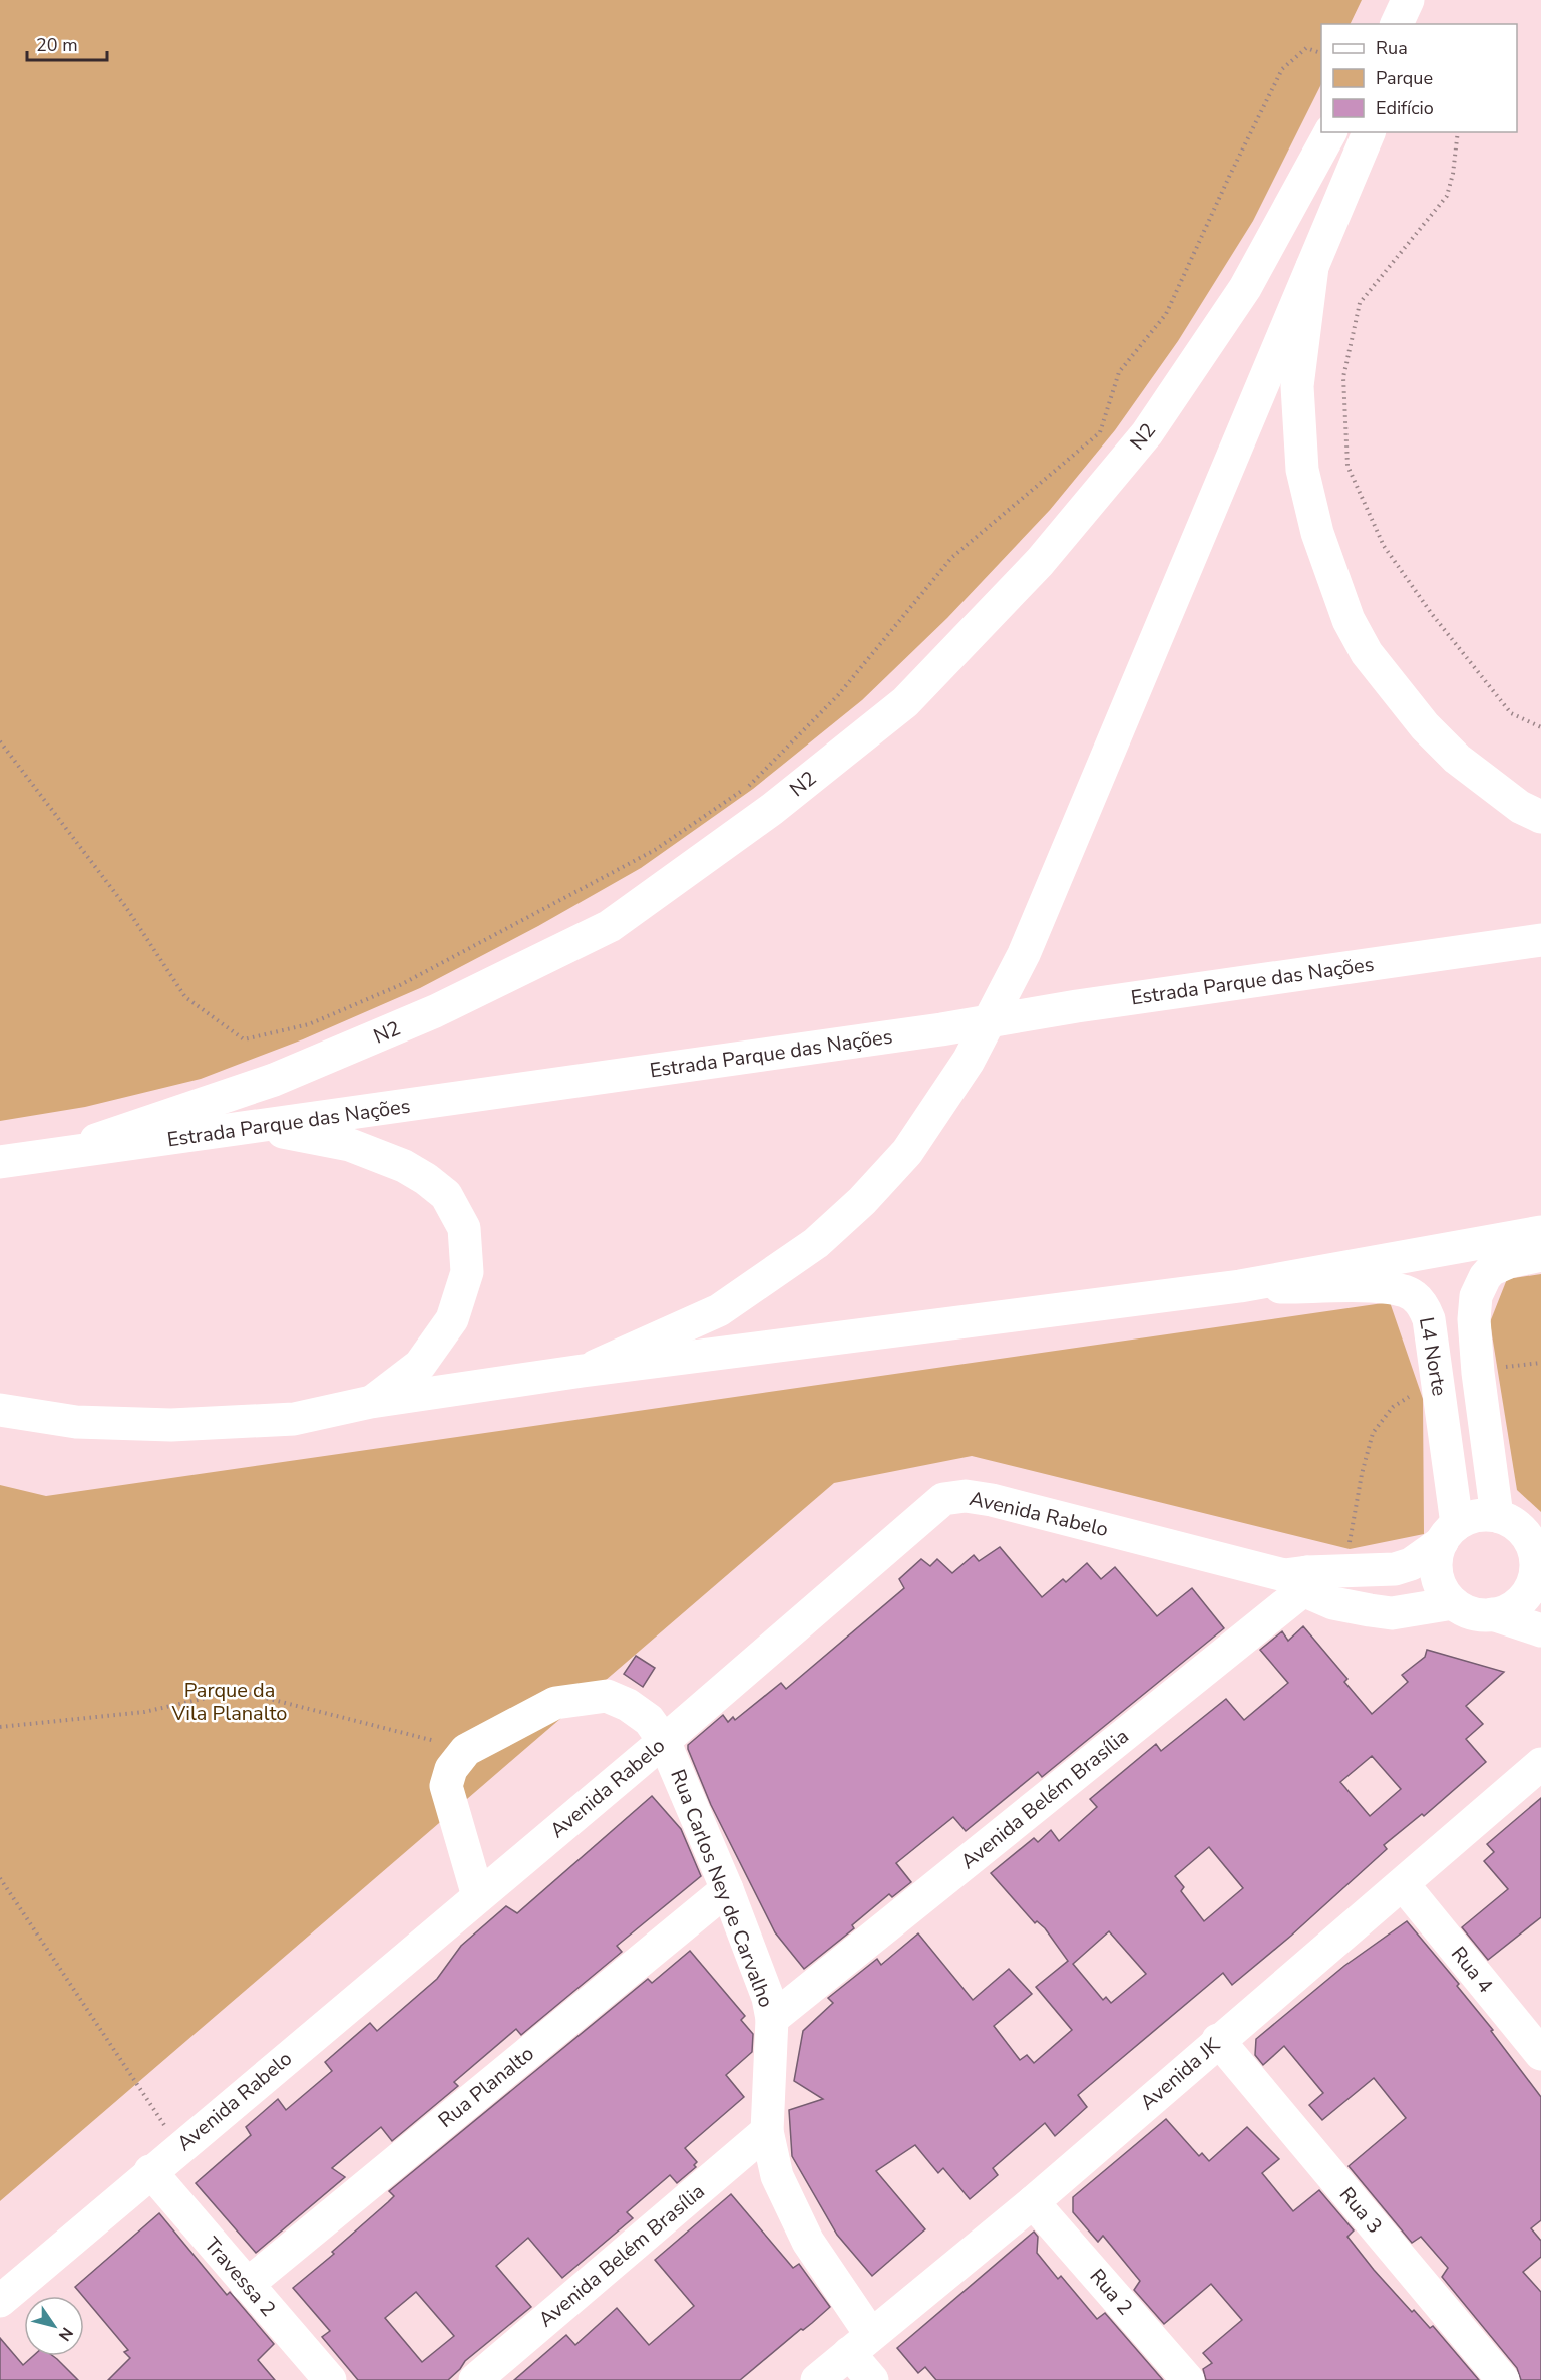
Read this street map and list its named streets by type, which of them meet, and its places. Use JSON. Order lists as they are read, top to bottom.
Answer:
{
  "streets": {
    "main road": [
      "N2",
      "Estrada Parque das Nações",
      "L4 Norte",
      "Avenida Rabelo",
      "Avenida Belém Brasília",
      "Rua Carlos Ney de Carvalho",
      "Rua 4",
      "Avenida JK",
      "Rua Planalto",
      "Rua 3",
      "Travessa 2",
      "Rua 2"
    ]
  },
  "crossings": [
    ["N2", "Estrada Parque das Nações"],
    ["Avenida Rabelo", "Avenida Belém Brasília"],
    ["Avenida Rabelo", "Rua Carlos Ney de Carvalho"],
    ["Avenida Rabelo", "Travessa 2"],
    ["Avenida Belém Brasília", "Rua Carlos Ney de Carvalho"],
    ["Rua Carlos Ney de Carvalho", "Avenida JK"],
    ["Rua Carlos Ney de Carvalho", "Rua Planalto"],
    ["Rua 4", "Avenida JK"],
    ["Avenida JK", "Rua 3"],
    ["Avenida JK", "Rua 2"],
    ["Rua Planalto", "Travessa 2"]
  ],
  "parks": ["Parque da Vila Planalto"],
  "legend": ["Rua", "Parque", "Edifício"],
  "scale_bar": "20 m",
  "north": "bottom right"
}
